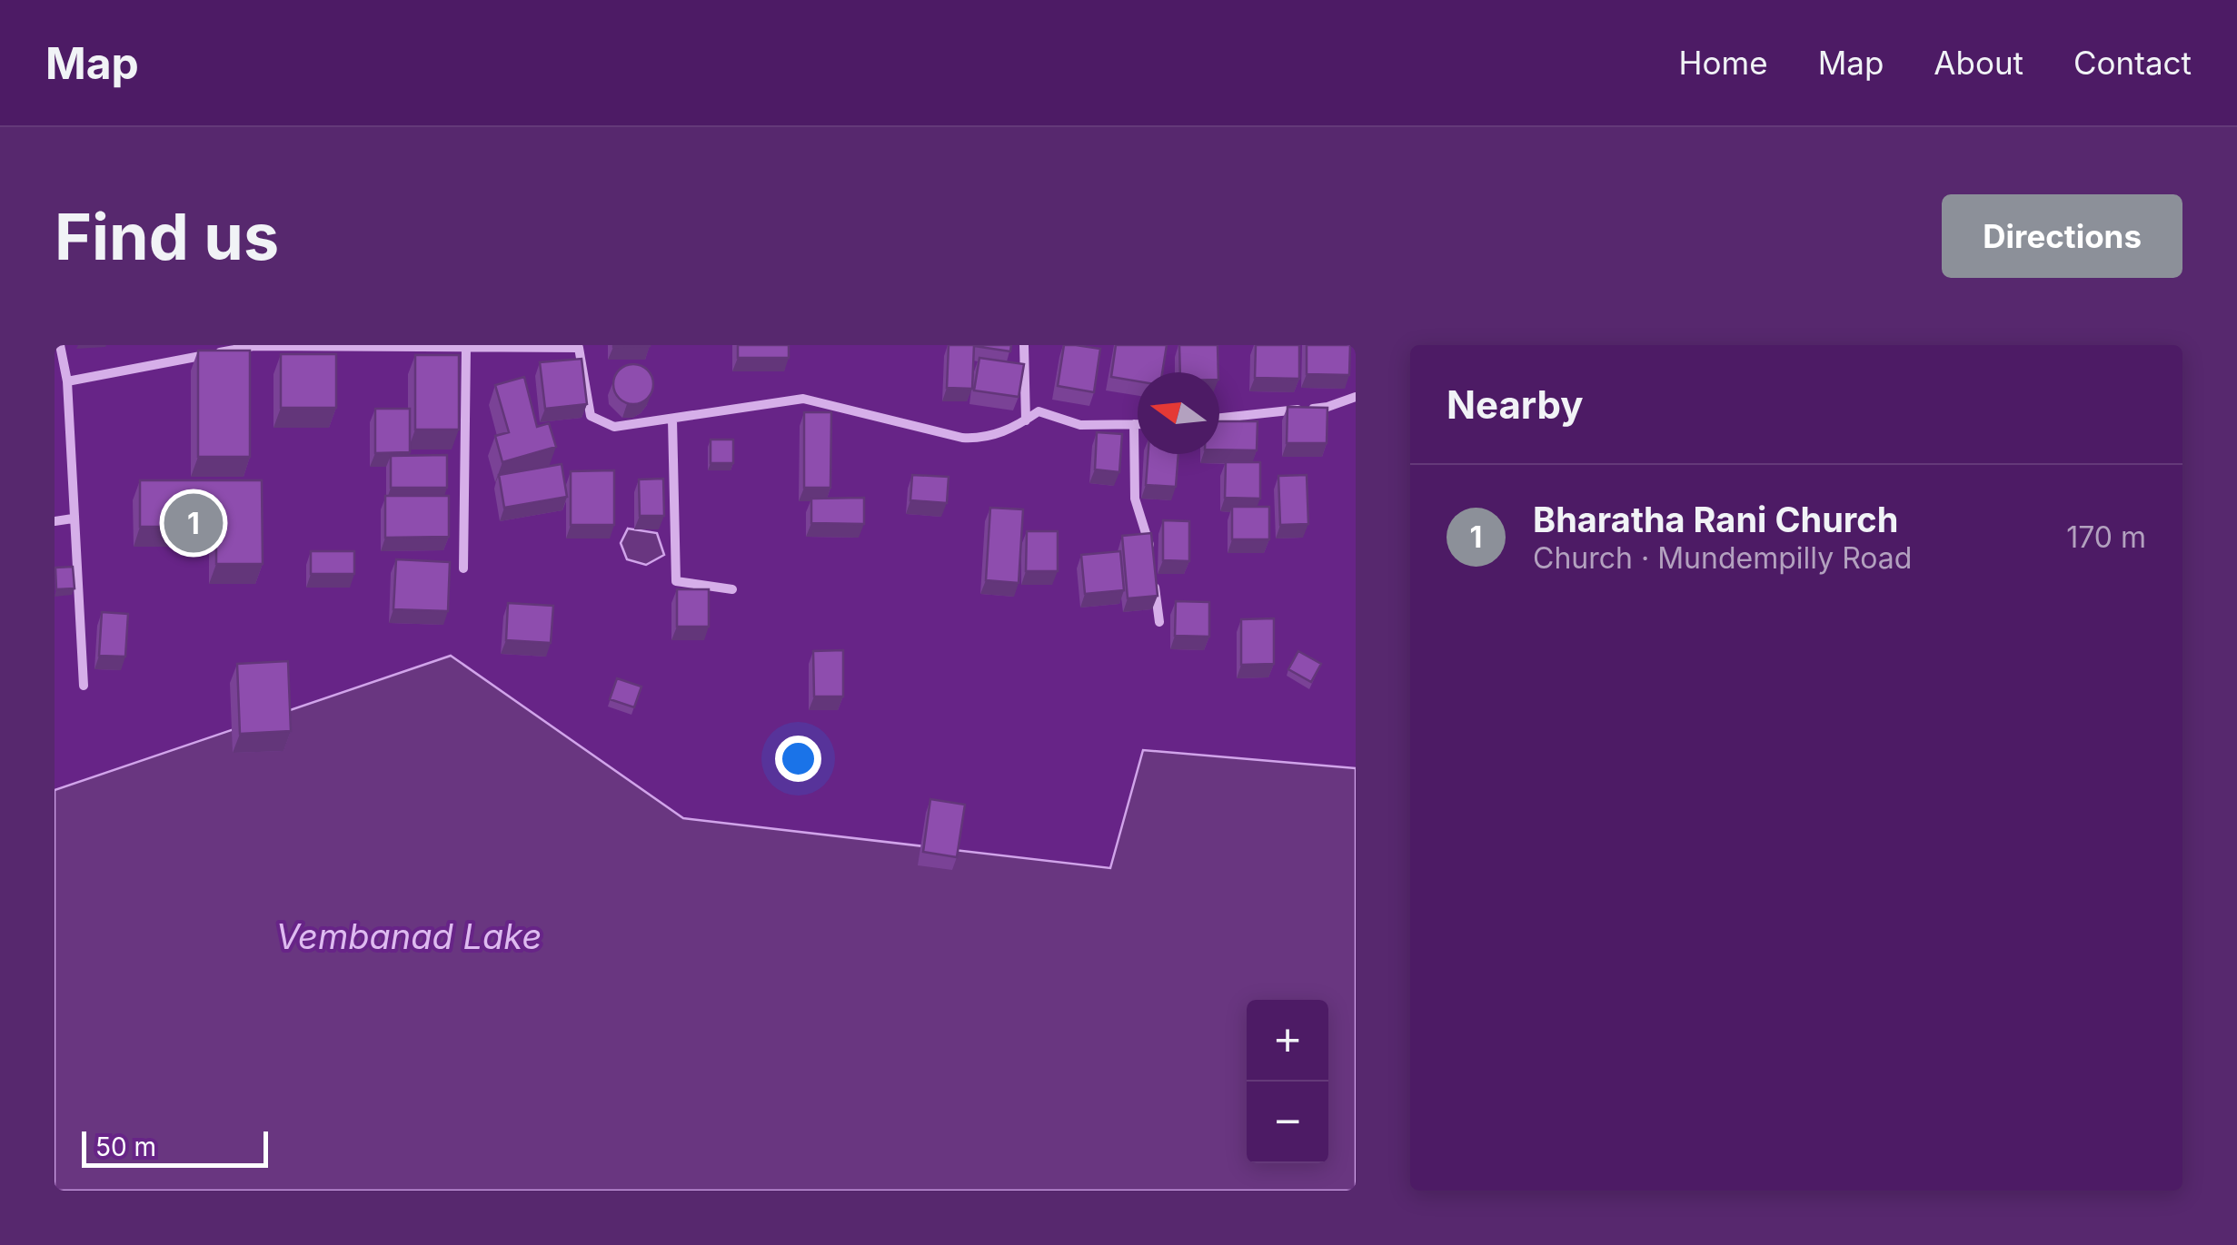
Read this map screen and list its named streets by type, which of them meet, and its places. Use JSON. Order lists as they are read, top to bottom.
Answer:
{
  "water": ["Vembanad Lake"],
  "scale_bar": "50 m",
  "north": "left",
  "page": {
    "header": "Map",
    "nav": [
      "Home",
      "Map",
      "About",
      "Contact"
    ],
    "buttons": "Directions",
    "title": "Find us",
    "heading": "Nearby",
    "list": [
      {
        "mark": "1",
        "name": "Bharatha Rani Church",
        "note": "Church · Mundempilly Road",
        "value": "170 m"
      }
    ],
    "pins": "1",
    "map_buttons": ["+", "−"],
    "scale": "50 m"
  }
}
